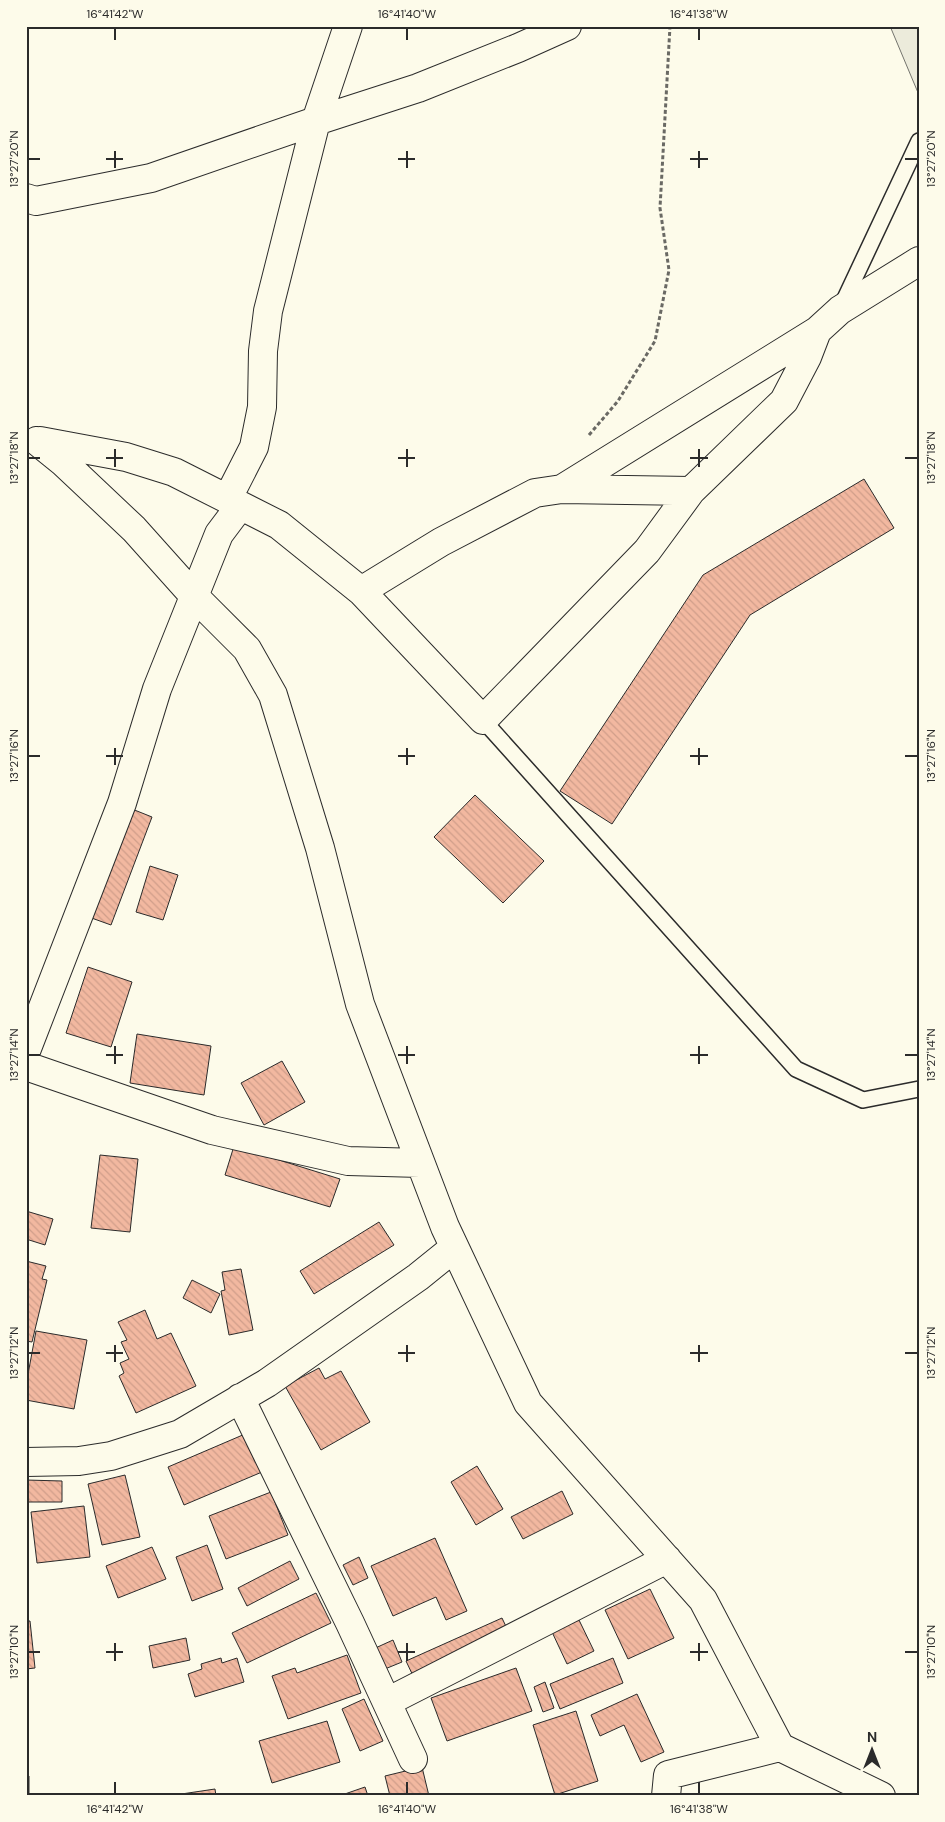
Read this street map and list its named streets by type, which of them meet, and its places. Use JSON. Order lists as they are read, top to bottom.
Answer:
{
  "north": "top",
  "coordinates": [
    "16°41'42\"W",
    "16°41'40\"W",
    "16°41'38\"W",
    "13°27'20\"N",
    "13°27'18\"N",
    "13°27'16\"N",
    "13°27'14\"N",
    "13°27'12\"N",
    "13°27'10\"N"
  ]
}
